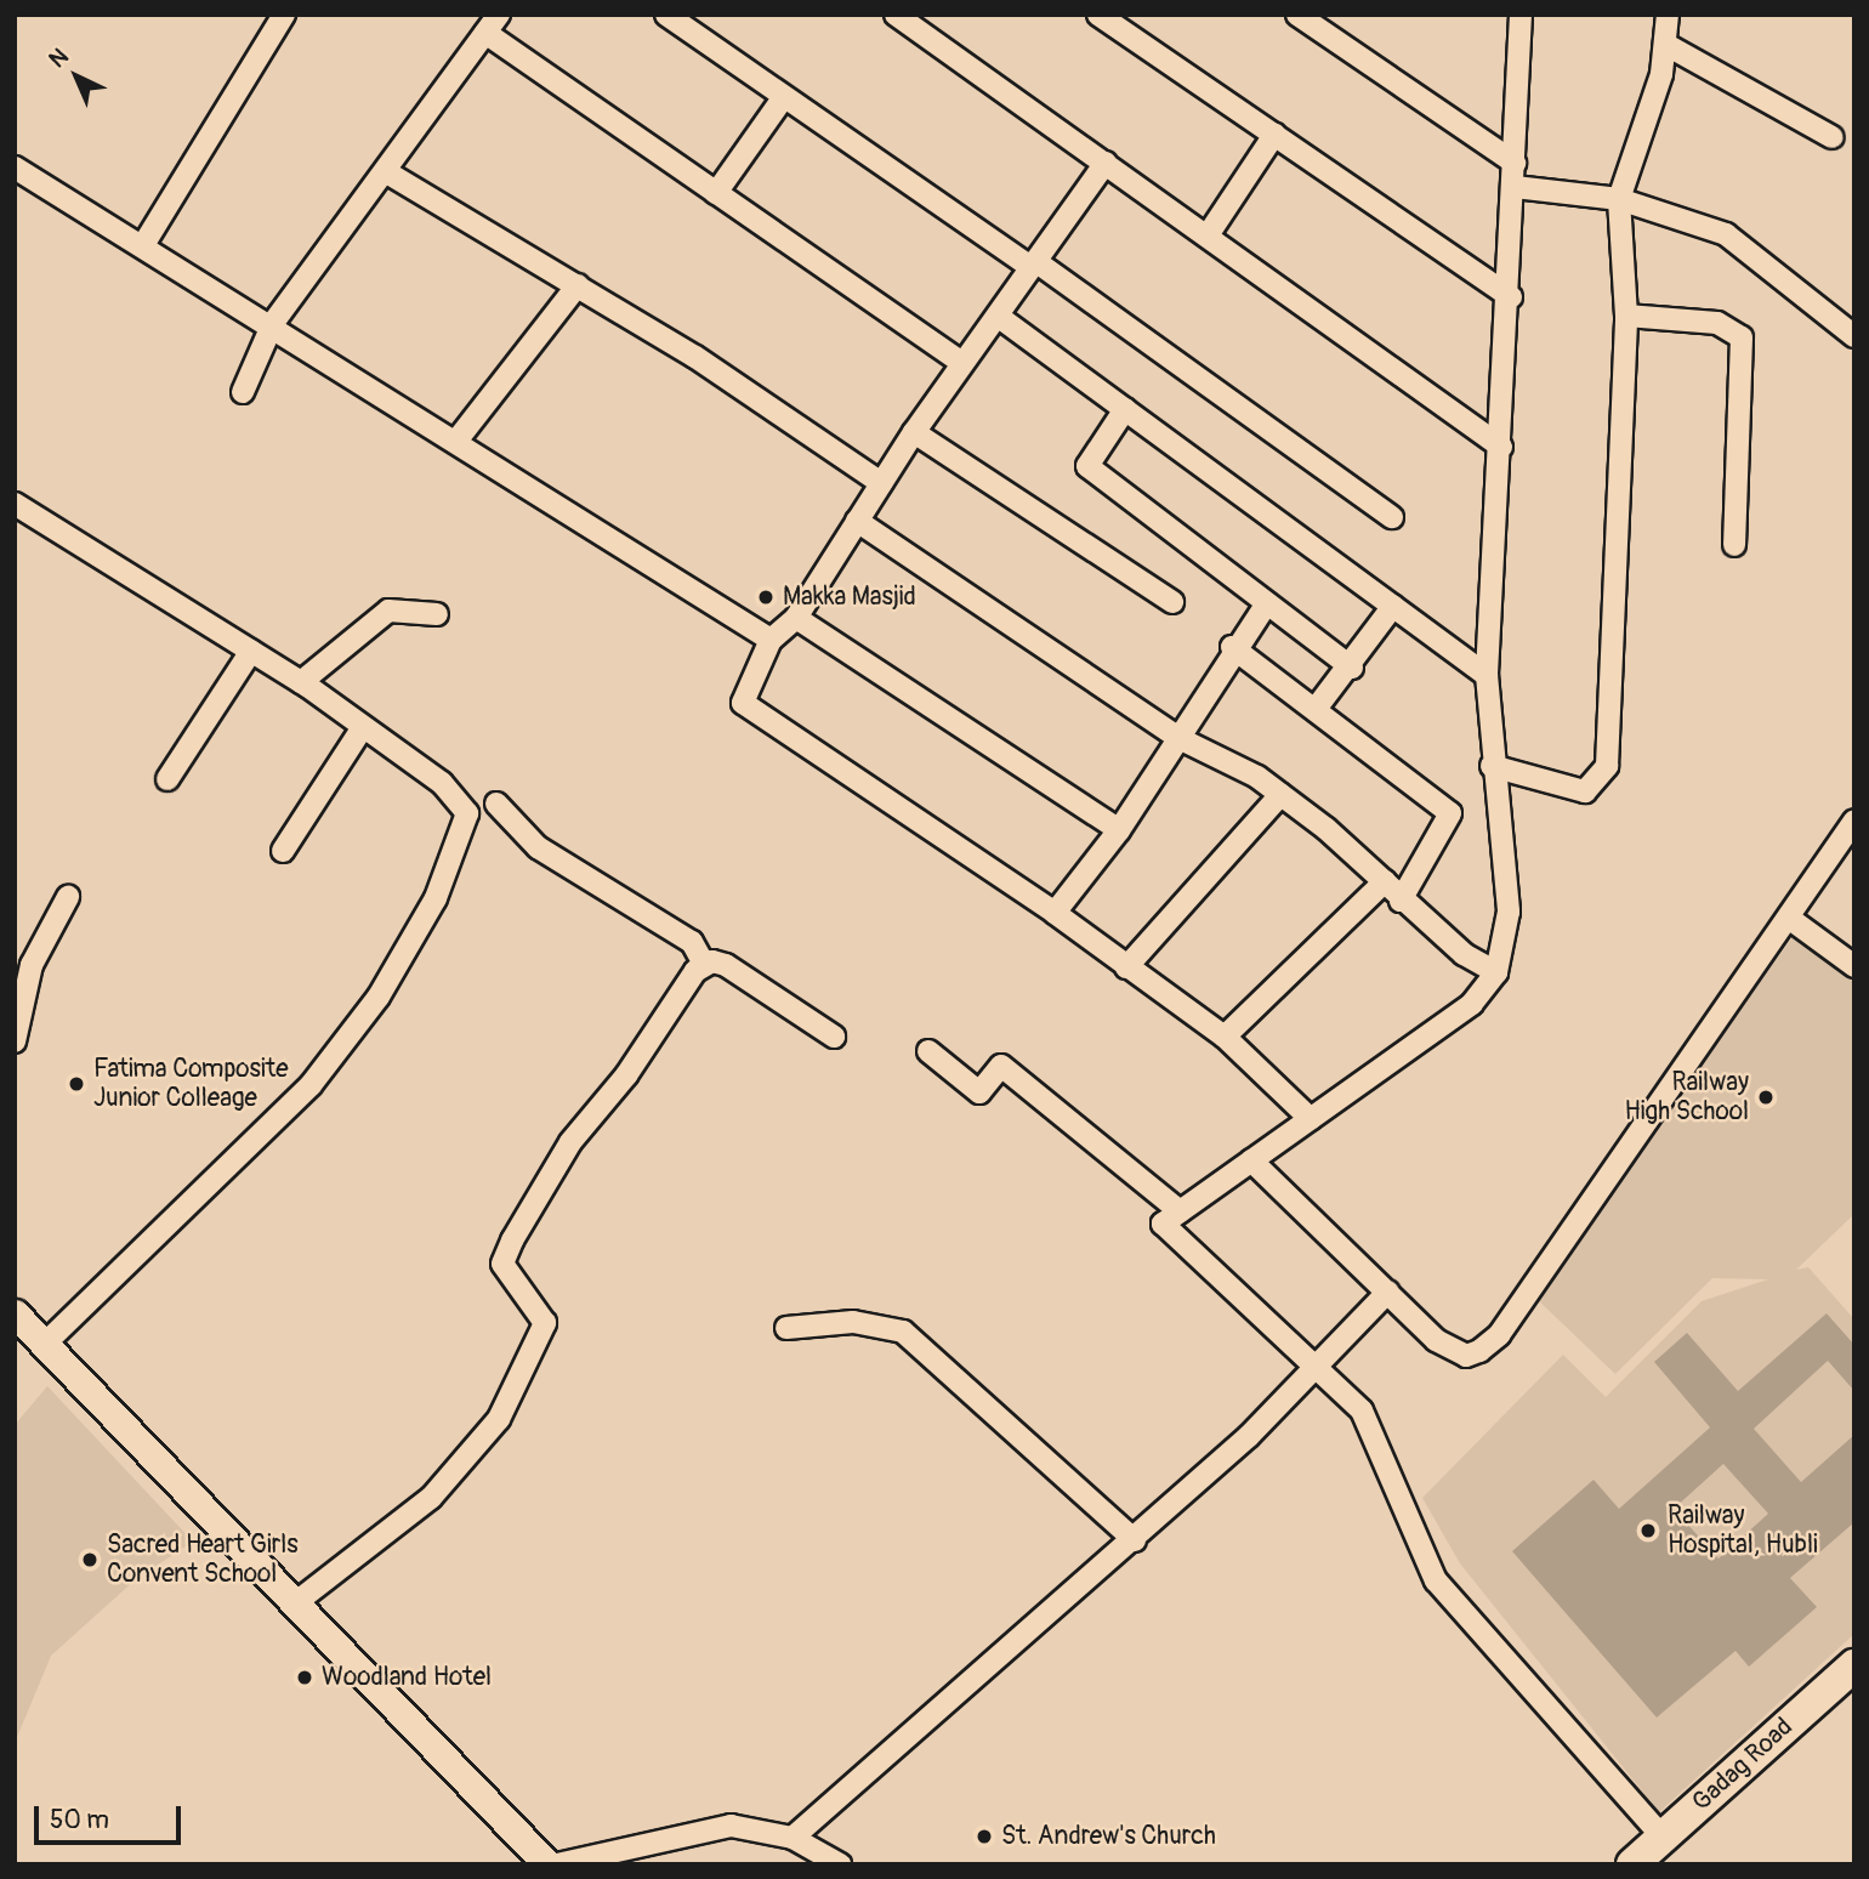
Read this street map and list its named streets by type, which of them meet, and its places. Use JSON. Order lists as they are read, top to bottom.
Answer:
{
  "streets": {
    "highway": ["Gadag Road"]
  },
  "places": [
    "Makka Masjid",
    "Fatima Composite Junior Colleage",
    "Railway High School",
    "Railway Hospital, Hubli",
    "Sacred Heart Girls Convent School",
    "Woodland Hotel",
    "St. Andrew's Church"
  ],
  "scale_bar": "50 m",
  "north": "top left"
}
